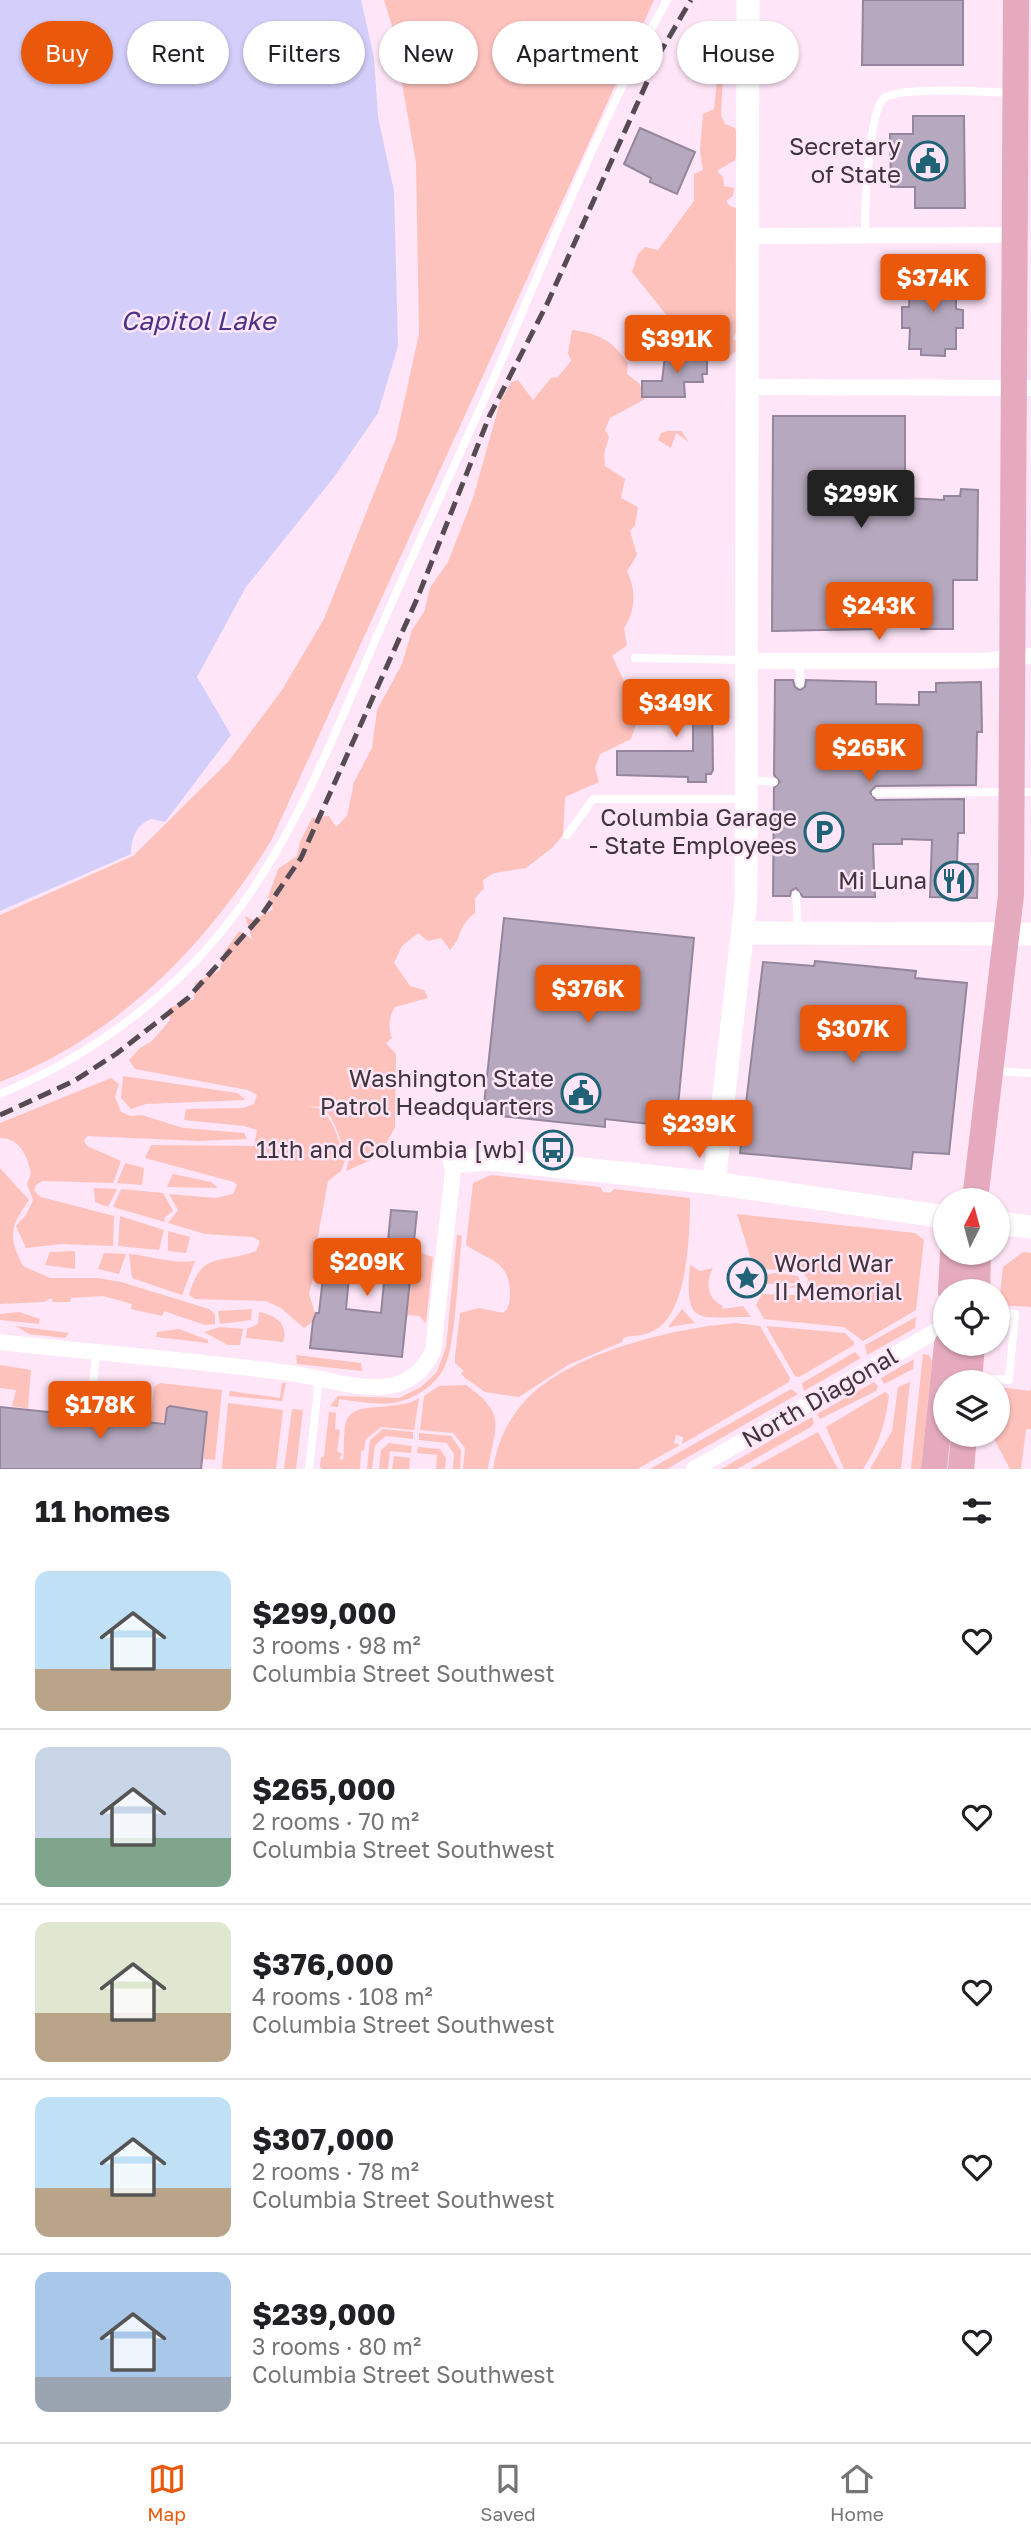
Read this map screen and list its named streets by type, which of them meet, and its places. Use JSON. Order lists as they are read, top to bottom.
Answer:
{
  "streets": {
    "street": ["North Diagonal"]
  },
  "water": ["Capitol Lake"],
  "places": {
    "public building": ["Secretary of State", "Washington State Patrol Headquarters"],
    "parking": ["Columbia Garage - State Employees"],
    "restaurant": ["Mi Luna"],
    "bus stop": ["11th and Columbia [wb]"],
    "place": ["World War II Memorial"]
  },
  "north": "top",
  "page": {
    "chip": [
      "Buy",
      "Rent",
      "Filters",
      "New",
      "Apartment",
      "House"
    ],
    "price": [
      "$374K",
      "$391K",
      "$299K",
      "$243K",
      "$349K",
      "$265K",
      "$376K",
      "$307K",
      "$239K",
      "$209K",
      "$178K"
    ],
    "heading": "11 homes",
    "list": [
      {
        "name": "$299,000",
        "note": "3 rooms · 98 m² · Columbia Street Southwest"
      },
      {
        "name": "$265,000",
        "note": "2 rooms · 70 m² · Columbia Street Southwest"
      },
      {
        "name": "$376,000",
        "note": "4 rooms · 108 m² · Columbia Street Southwest"
      },
      {
        "name": "$307,000",
        "note": "2 rooms · 78 m² · Columbia Street Southwest"
      },
      {
        "name": "$239,000",
        "note": "3 rooms · 80 m² · Columbia Street Southwest"
      }
    ],
    "tabs": ["Map", "Saved", "Home"]
  }
}
